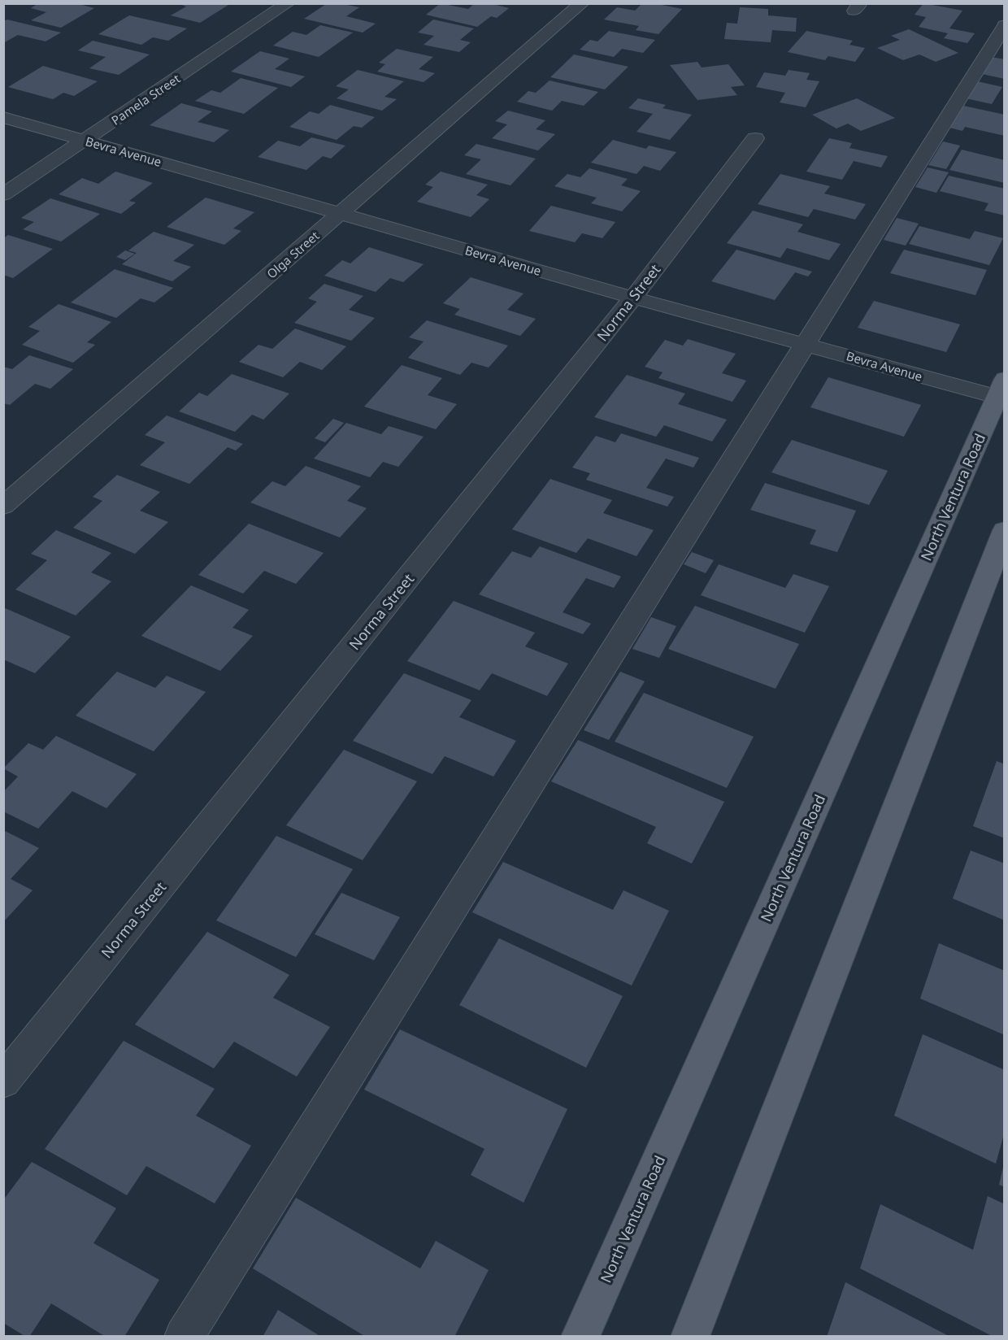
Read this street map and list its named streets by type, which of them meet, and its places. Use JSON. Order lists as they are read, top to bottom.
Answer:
{
  "streets": {
    "main road": ["North Ventura Road"],
    "street": [
      "Pamela Street",
      "Bevra Avenue",
      "Olga Street",
      "Norma Street"
    ]
  },
  "crossings": [
    ["Pamela Street", "Bevra Avenue"],
    ["Bevra Avenue", "Olga Street"],
    ["Bevra Avenue", "Norma Street"],
    ["Bevra Avenue", "North Ventura Road"]
  ]
}
